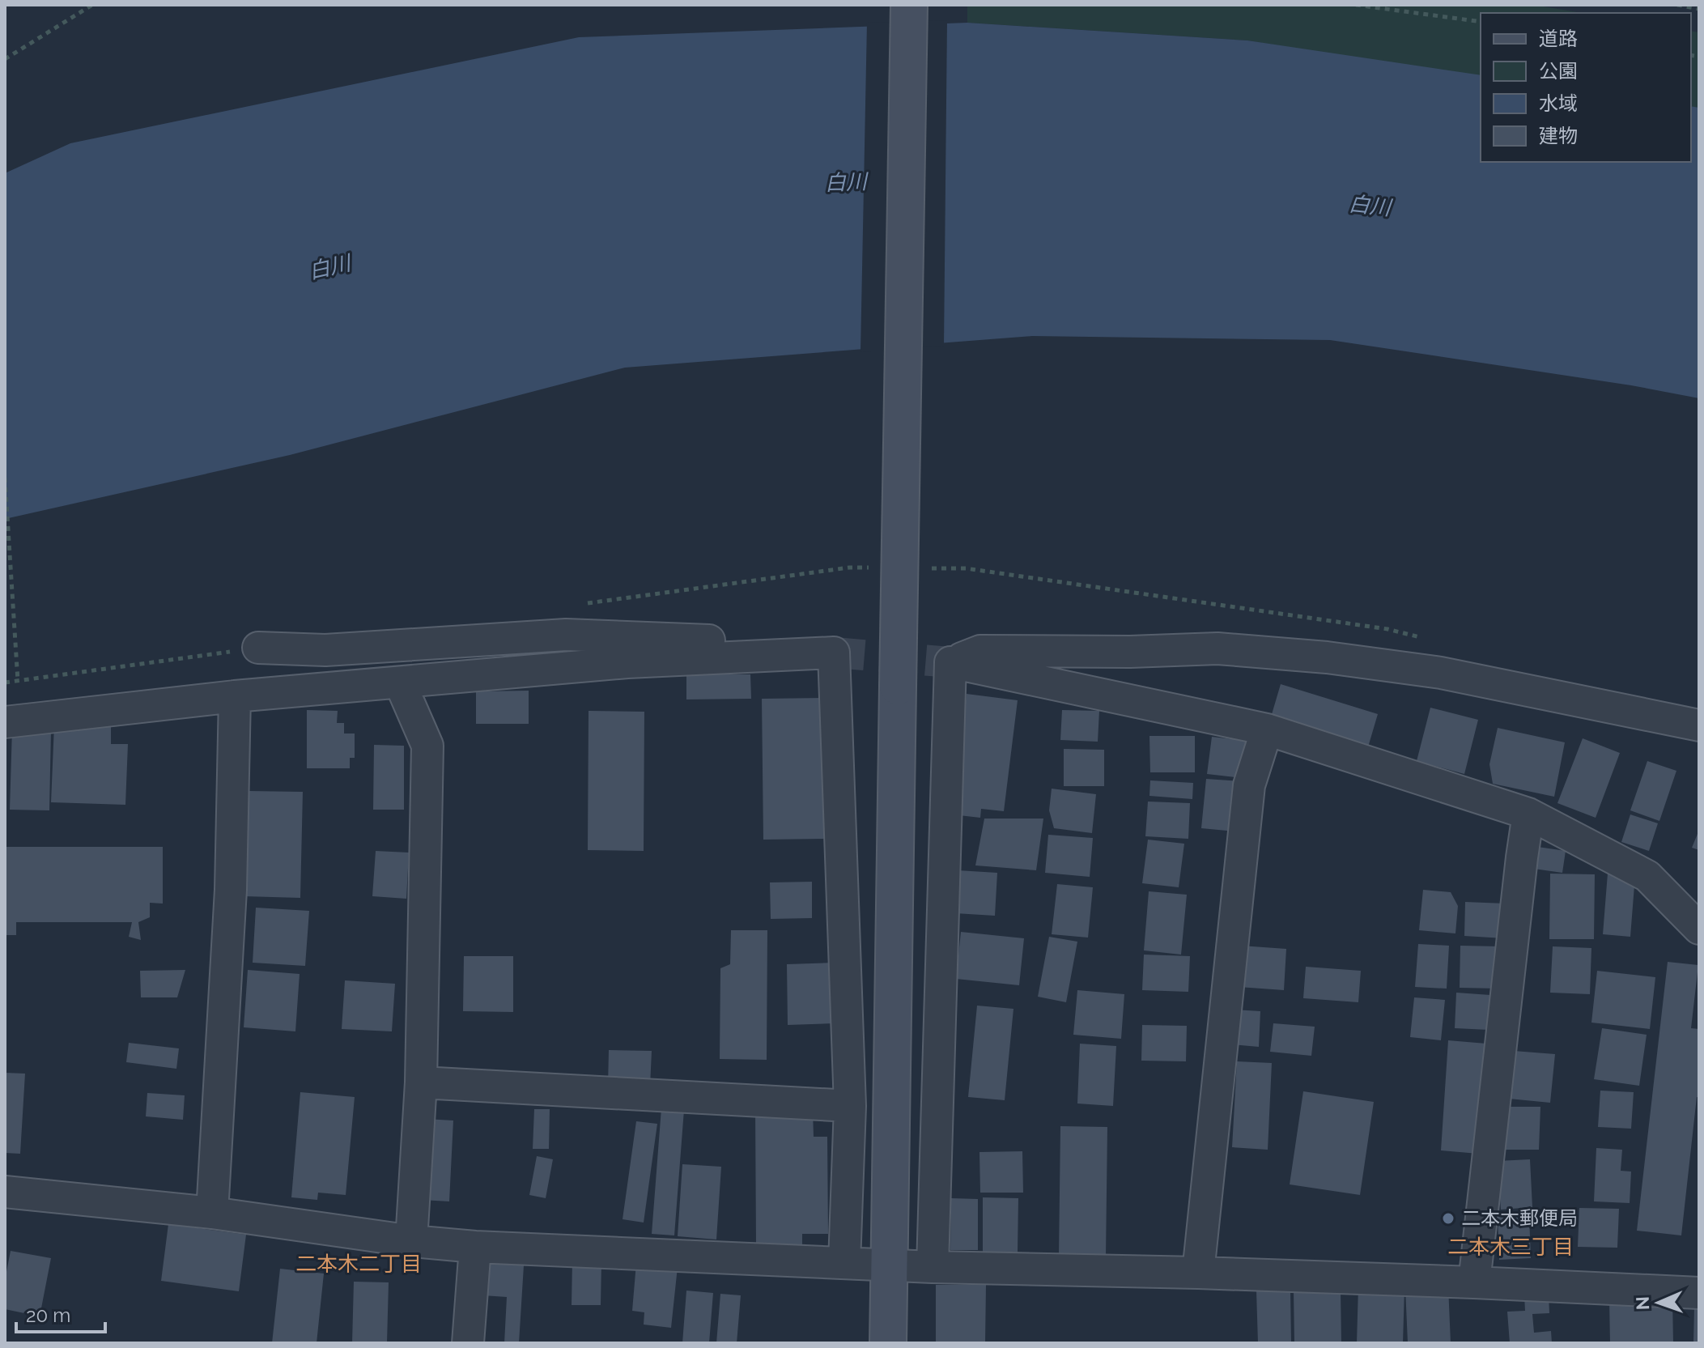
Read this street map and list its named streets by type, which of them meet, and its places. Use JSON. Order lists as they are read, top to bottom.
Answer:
{
  "districts": ["二本木三丁目", "二本木二丁目"],
  "water": ["白川"],
  "places": ["二本木郵便局"],
  "legend": [
    "道路",
    "公園",
    "水域",
    "建物"
  ],
  "scale_bar": "20 m",
  "north": "left"
}
